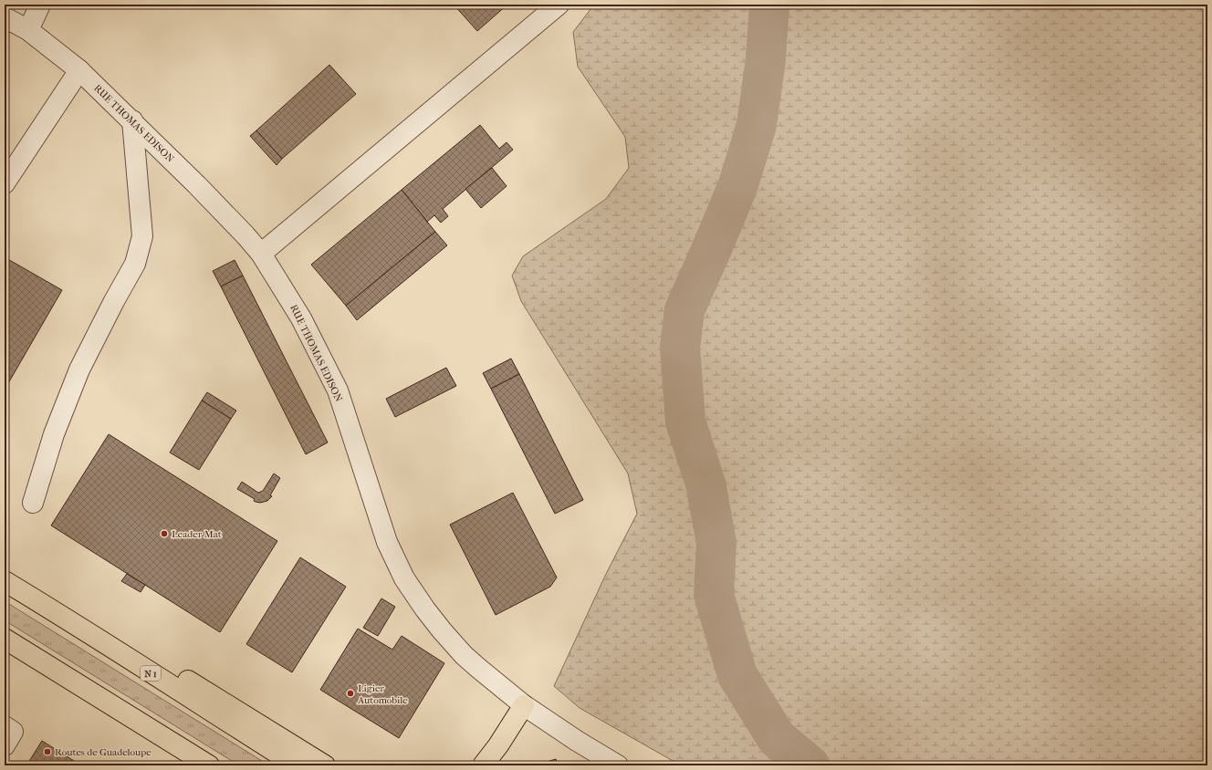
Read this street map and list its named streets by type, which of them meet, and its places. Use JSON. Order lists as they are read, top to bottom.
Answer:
{
  "streets": {
    "highway": ["N 1"],
    "street": ["RUE THOMAS EDISON"]
  },
  "places": ["Leader Mat", "Ligier Automobile", "Routes de Guadeloupe"]
}
